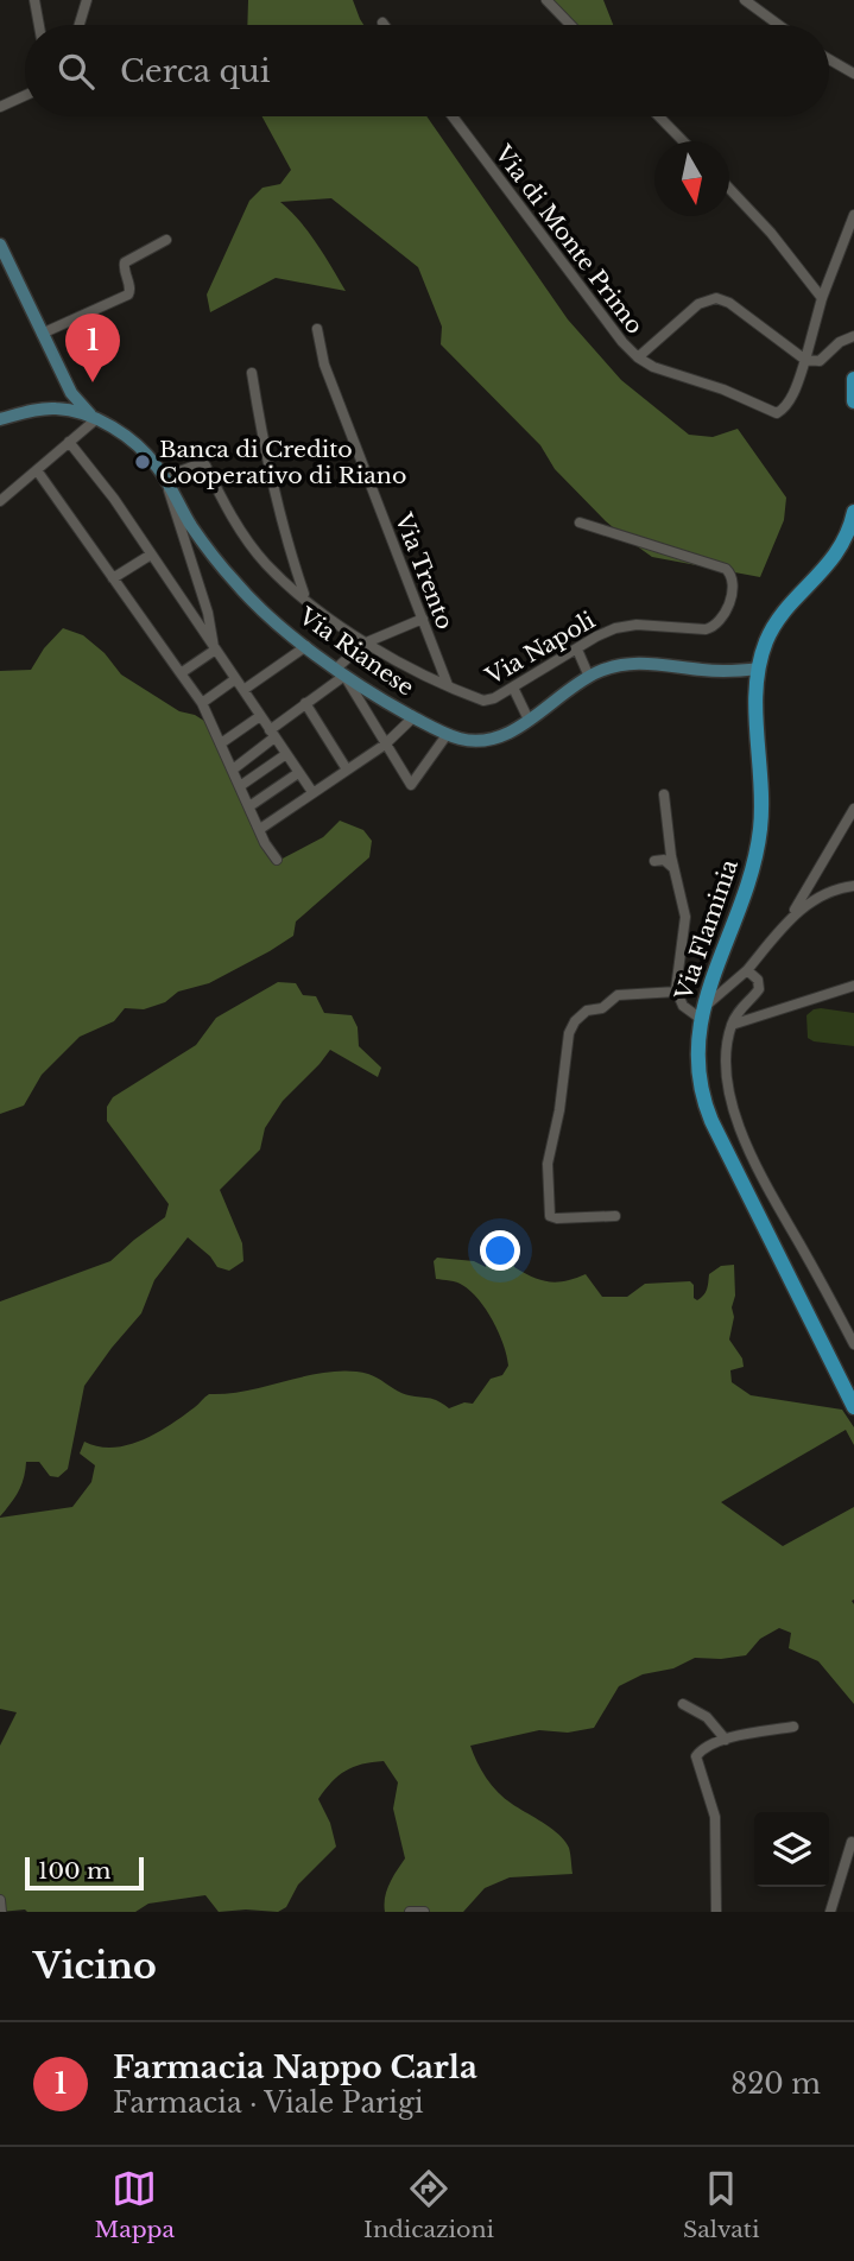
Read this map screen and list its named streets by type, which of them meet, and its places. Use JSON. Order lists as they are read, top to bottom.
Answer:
{
  "streets": {
    "main road": ["Via Rianese", "Via Flaminia"],
    "street": ["Via di Monte Primo", "Via Trento", "Via Napoli"]
  },
  "crossings": [
    ["Via Trento", "Via Napoli"],
    ["Via Napoli", "Via Rianese"],
    ["Via Rianese", "Via Flaminia"]
  ],
  "places": ["Banca di Credito Cooperativo di Riano"],
  "scale_bar": "100 m",
  "north": "bottom",
  "page": {
    "search": "Cerca qui",
    "pins": "1",
    "scale": "100 m",
    "heading": "Vicino",
    "list": [
      {
        "mark": "1",
        "name": "Farmacia Nappo Carla",
        "note": "Farmacia · Viale Parigi",
        "value": "820 m"
      }
    ],
    "nav": ["Mappa", "Indicazioni", "Salvati"]
  }
}
